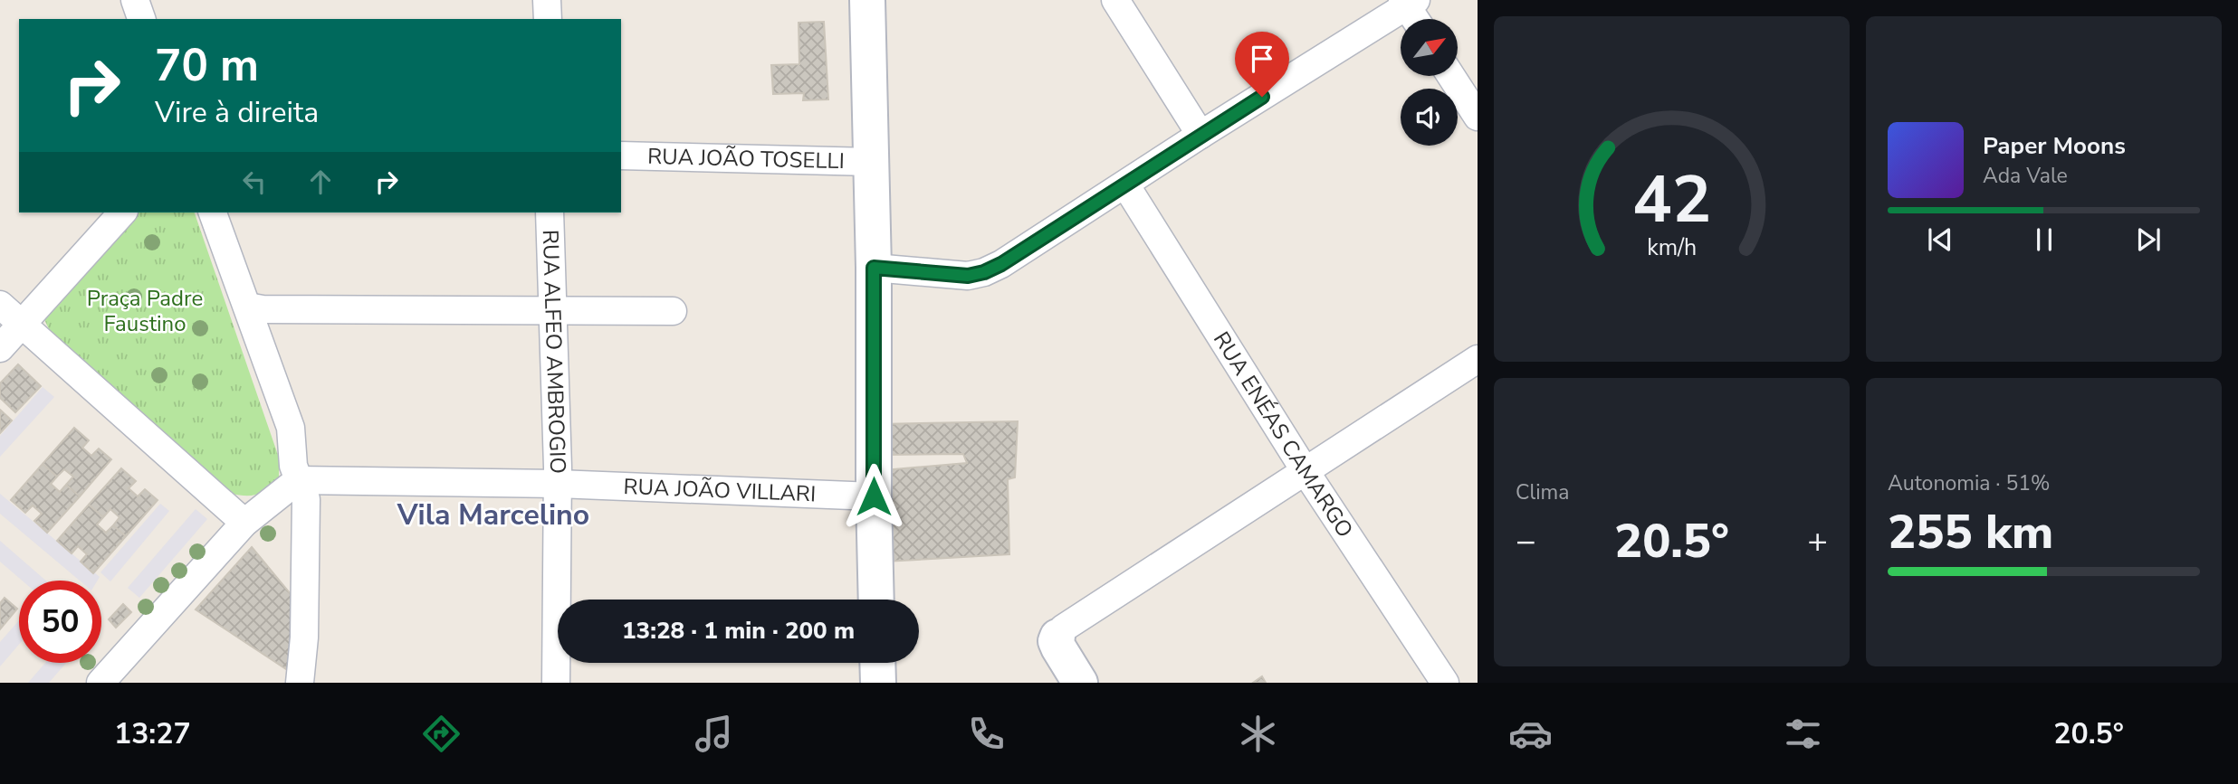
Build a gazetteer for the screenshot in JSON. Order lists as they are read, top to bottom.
{
  "streets": {
    "street": [
      "RUA JOÃO TOSELLI",
      "RUA ALFEO AMBROGIO",
      "RUA ENÉAS CAMARGO",
      "RUA JOÃO VILLARI"
    ]
  },
  "crossings": [
    ["RUA ALFEO AMBROGIO", "RUA JOÃO VILLARI"]
  ],
  "districts": ["Vila Marcelino"],
  "parks": ["Praça Padre Faustino"],
  "north": "top right",
  "page": {
    "turn": ["70 m", "Vire à direita"],
    "song": ["Paper Moons", "Ada Vale"],
    "tile": [
      "Clima",
      ["Autonomia · 51%", "255 km"]
    ],
    "heat": ["−", "20.5°", "+"],
    "limit": "50",
    "trip": "13:28 · 1 min · 200 m",
    "tabs": ["13:27", "20.5°"],
    "gauge": ["42", "km/h"]
  }
}
